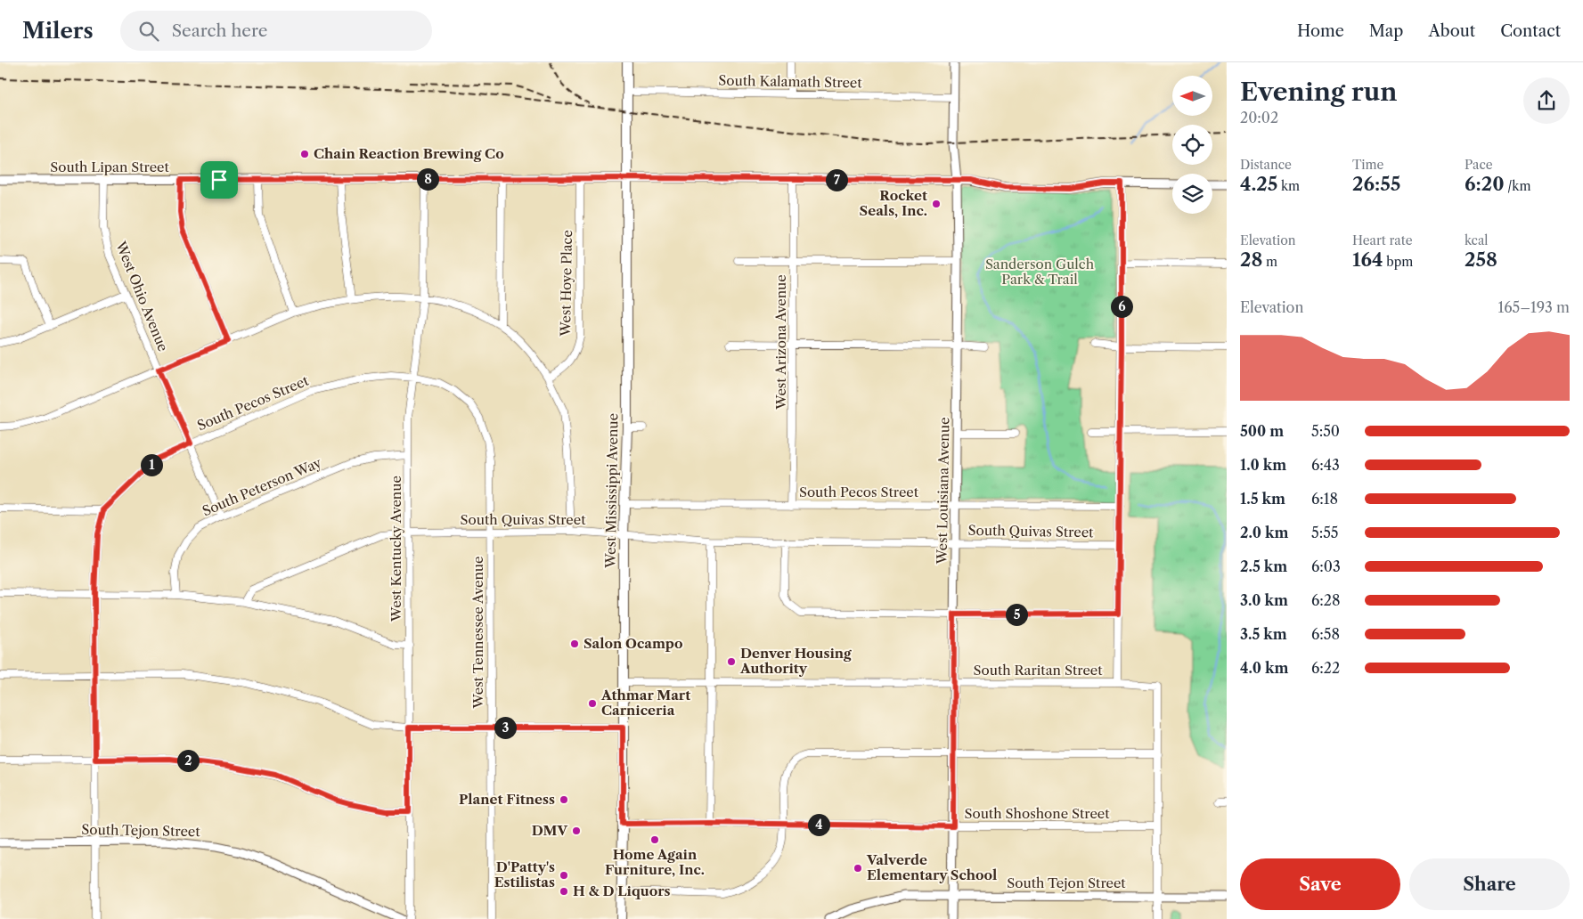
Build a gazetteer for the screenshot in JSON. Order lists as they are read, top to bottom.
{
  "streets": {
    "main road": ["West Mississippi Avenue"],
    "street": [
      "South Kalamath Street",
      "South Lipan Street",
      "West Hoye Place",
      "West Ohio Avenue",
      "West Arizona Avenue",
      "South Pecos Street",
      "South Peterson Way",
      "West Louisiana Avenue",
      "South Quivas Street",
      "West Kentucky Avenue",
      "West Tennessee Avenue",
      "South Raritan Street",
      "South Shoshone Street",
      "South Tejon Street"
    ]
  },
  "crossings": [
    ["South Kalamath Street", "West Mississippi Avenue"],
    ["South Kalamath Street", "West Louisiana Avenue"],
    ["South Lipan Street", "West Hoye Place"],
    ["South Lipan Street", "West Ohio Avenue"],
    ["South Lipan Street", "West Arizona Avenue"],
    ["South Lipan Street", "West Mississippi Avenue"],
    ["South Lipan Street", "West Louisiana Avenue"],
    ["South Lipan Street", "West Kentucky Avenue"],
    ["West Ohio Avenue", "South Pecos Street"],
    ["West Ohio Avenue", "South Peterson Way"],
    ["West Arizona Avenue", "South Pecos Street"],
    ["South Pecos Street", "West Mississippi Avenue"],
    ["South Pecos Street", "West Louisiana Avenue"],
    ["South Pecos Street", "West Kentucky Avenue"],
    ["South Pecos Street", "West Tennessee Avenue"],
    ["South Peterson Way", "West Kentucky Avenue"],
    ["West Mississippi Avenue", "South Quivas Street"],
    ["West Mississippi Avenue", "South Raritan Street"],
    ["West Mississippi Avenue", "South Shoshone Street"],
    ["West Louisiana Avenue", "South Quivas Street"],
    ["West Louisiana Avenue", "South Raritan Street"],
    ["West Louisiana Avenue", "South Shoshone Street"],
    ["West Louisiana Avenue", "South Tejon Street"],
    ["South Quivas Street", "West Kentucky Avenue"],
    ["South Quivas Street", "West Tennessee Avenue"]
  ],
  "parks": ["Sanderson Gulch Park & Trail"],
  "places": [
    "Chain Reaction Brewing Co",
    "Rocket Seals, Inc.",
    "Salon Ocampo",
    "Denver Housing Authority",
    "Athmar Mart Carniceria",
    "Planet Fitness",
    "DMV",
    "Home Again Furniture, Inc.",
    "Valverde Elementary School",
    "D'Patty's Estilistas",
    "H & D Liquors"
  ],
  "north": "left",
  "page": {
    "header": "Milers",
    "search": "Search here",
    "nav": [
      "Home",
      "Map",
      "About",
      "Contact"
    ],
    "heading": ["Evening run", "20:02"],
    "stats": [
      ["Distance", "4.25 km"],
      ["Time", "26:55"],
      ["Pace", "6:20 /km"],
      ["Elevation", "28 m"],
      ["Heart rate", "164 bpm"],
      ["kcal", "258"]
    ],
    "pins": [
      "8",
      "7",
      "6",
      "1",
      "5",
      "3",
      "2",
      "4"
    ],
    "chart": ["Elevation", "165–193 m"],
    "list": [
      {
        "name": "500 m",
        "note": "5:50"
      },
      {
        "name": "1.0 km",
        "note": "6:43"
      },
      {
        "name": "1.5 km",
        "note": "6:18"
      },
      {
        "name": "2.0 km",
        "note": "5:55"
      },
      {
        "name": "2.5 km",
        "note": "6:03"
      },
      {
        "name": "3.0 km",
        "note": "6:28"
      },
      {
        "name": "3.5 km",
        "note": "6:58"
      },
      {
        "name": "4.0 km",
        "note": "6:22"
      }
    ],
    "buttons": ["Save", "Share"]
  }
}
